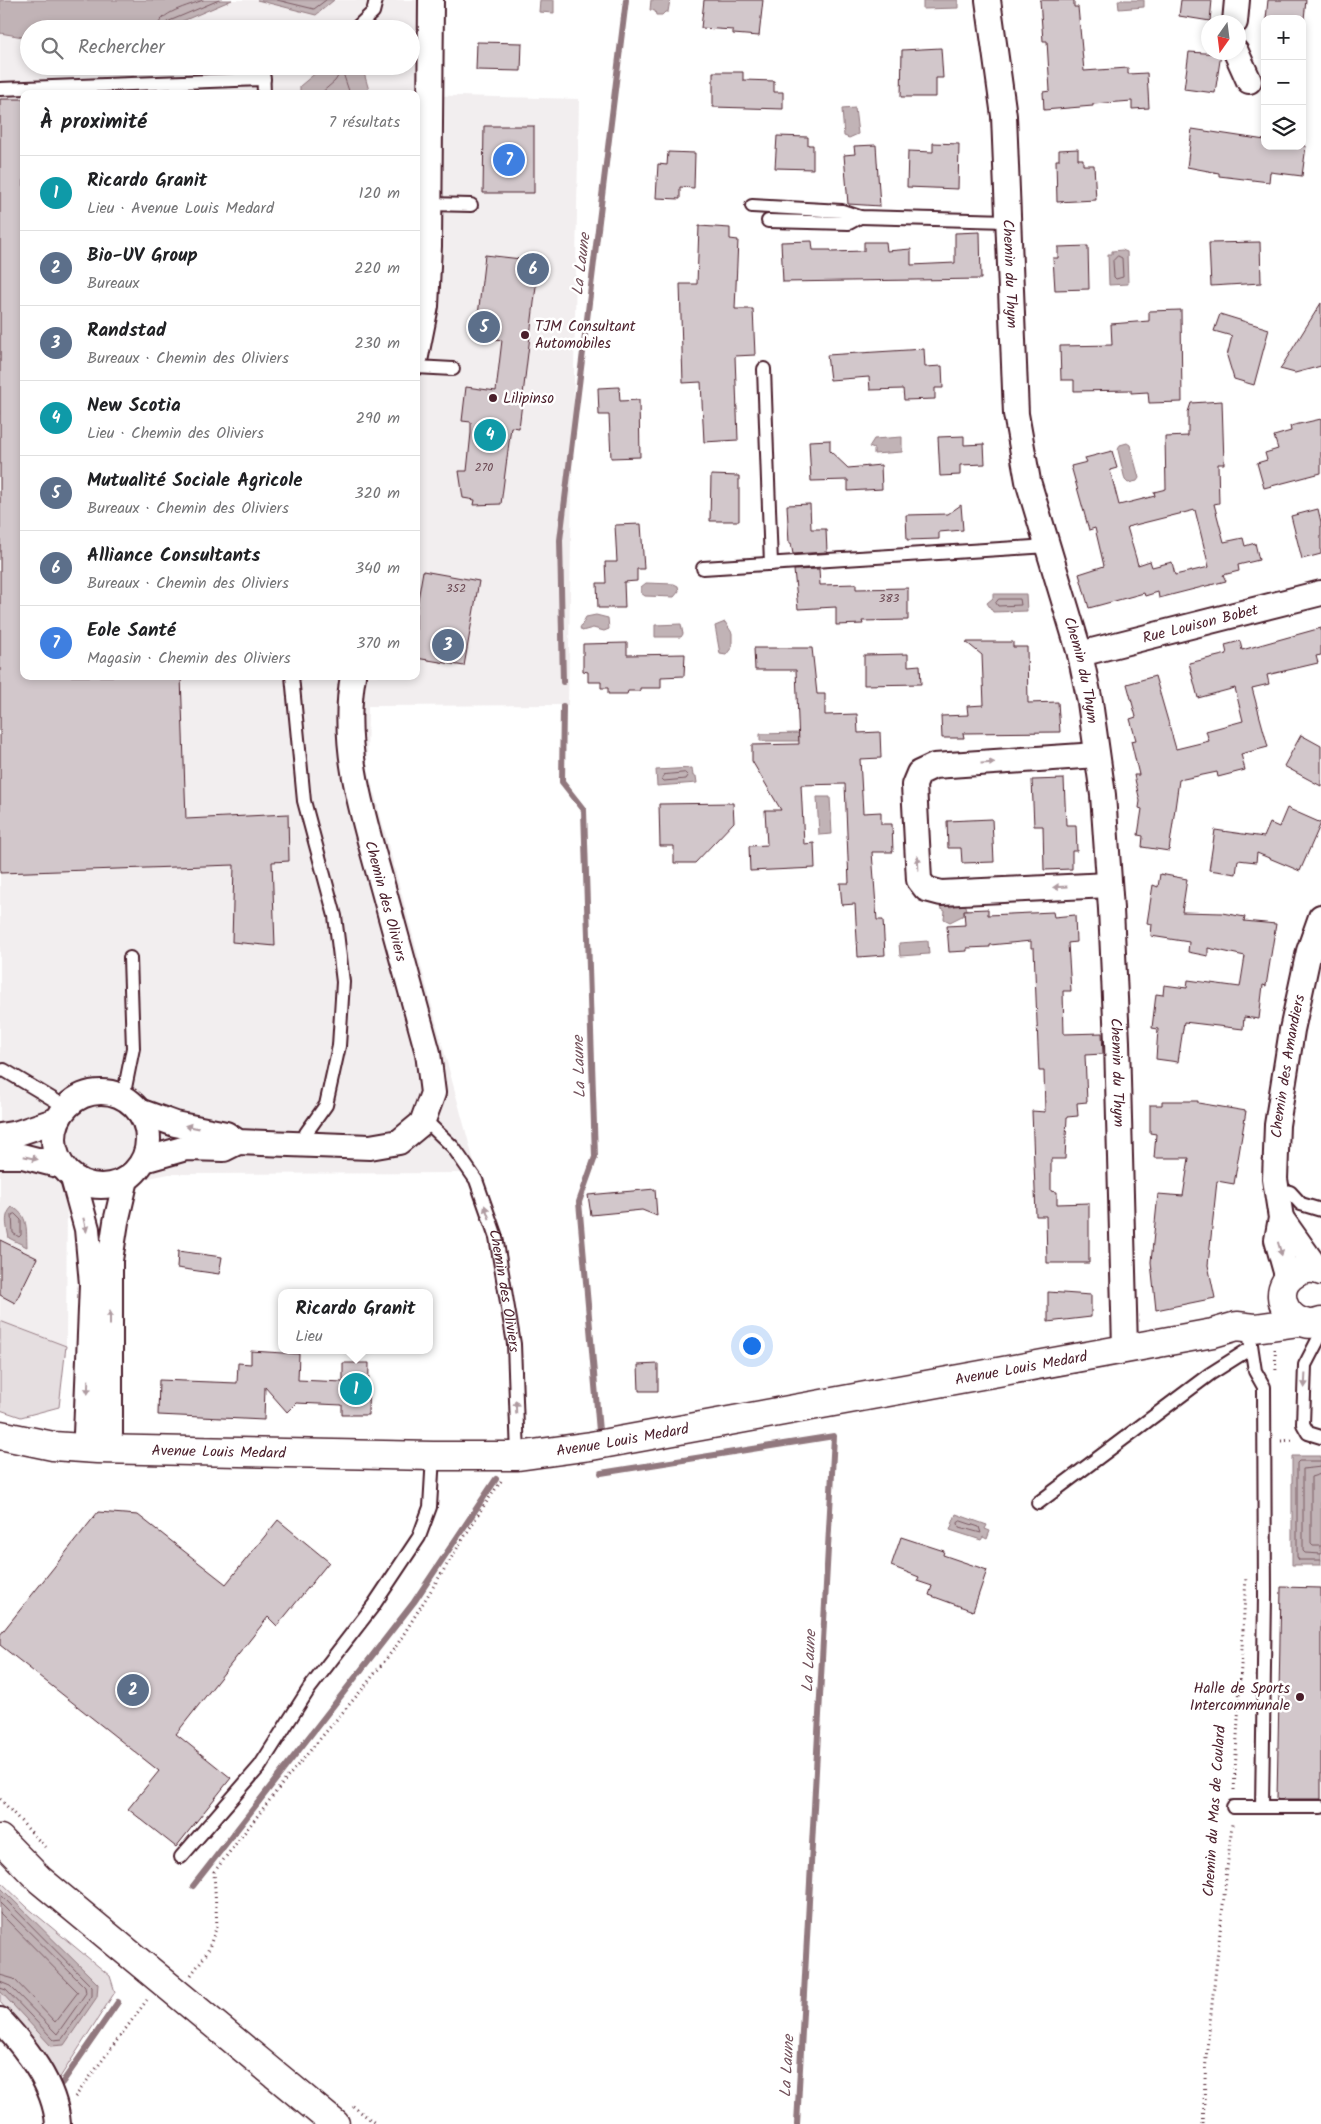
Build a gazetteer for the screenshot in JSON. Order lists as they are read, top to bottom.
{
  "streets": {
    "street": [
      "Chemin du Thym",
      "Rue Louison Bobet",
      "Chemin des Oliviers",
      "Chemin des Amandiers",
      "Avenue Louis Medard"
    ],
    "path": ["Chemin du Mas de Coulard"]
  },
  "crossings": [
    ["Chemin du Thym", "Rue Louison Bobet"],
    ["Chemin du Thym", "Avenue Louis Medard"],
    ["Chemin des Oliviers", "Avenue Louis Medard"],
    ["Chemin des Amandiers", "Avenue Louis Medard"]
  ],
  "one_way": ["Chemin des Oliviers"],
  "water": ["La Laune"],
  "places": ["TJM Consultant Automobiles", "Lilipinso", "Halle de Sports Intercommunale"],
  "house_numbers": ["270", "352", "383"],
  "north": "bottom",
  "page": {
    "map_buttons": ["+", "−"],
    "search": "Rechercher",
    "heading": ["À proximité", "7 résultats"],
    "pins": [
      "7",
      "6",
      "5",
      "4",
      "3",
      "1",
      "2"
    ],
    "list": [
      {
        "mark": "1",
        "name": "Ricardo Granit",
        "note": "Lieu · Avenue Louis Medard",
        "value": "120 m"
      },
      {
        "mark": "2",
        "name": "Bio-UV Group",
        "note": "Bureaux",
        "value": "220 m"
      },
      {
        "mark": "3",
        "name": "Randstad",
        "note": "Bureaux · Chemin des Oliviers",
        "value": "230 m"
      },
      {
        "mark": "4",
        "name": "New Scotia",
        "note": "Lieu · Chemin des Oliviers",
        "value": "290 m"
      },
      {
        "mark": "5",
        "name": "Mutualité Sociale Agricole",
        "note": "Bureaux · Chemin des Oliviers",
        "value": "320 m"
      },
      {
        "mark": "6",
        "name": "Alliance Consultants",
        "note": "Bureaux · Chemin des Oliviers",
        "value": "340 m"
      },
      {
        "mark": "7",
        "name": "Eole Santé",
        "note": "Magasin · Chemin des Oliviers",
        "value": "370 m"
      }
    ],
    "popup": ["Ricardo Granit", "Lieu"]
  }
}
